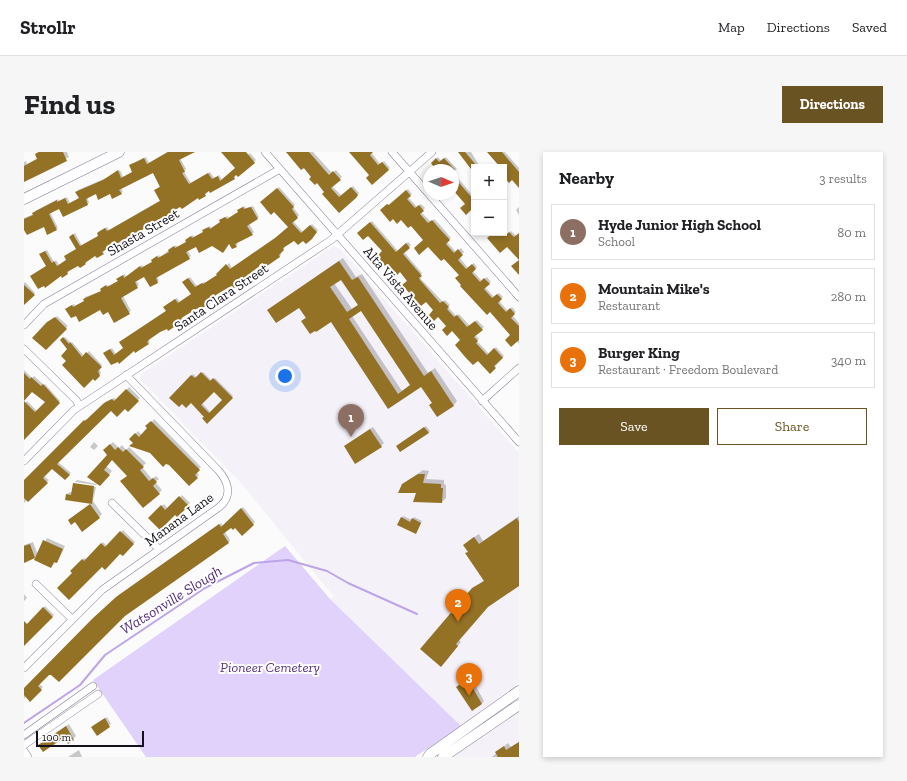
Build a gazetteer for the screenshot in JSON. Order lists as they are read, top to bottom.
{
  "streets": {
    "street": [
      "Shasta Street",
      "Alta Vista Avenue",
      "Santa Clara Street",
      "Manana Lane"
    ]
  },
  "crossings": [
    ["Shasta Street", "Alta Vista Avenue"],
    ["Alta Vista Avenue", "Santa Clara Street"],
    ["Santa Clara Street", "Manana Lane"]
  ],
  "water": ["Watsonville Slough"],
  "parks": ["Pioneer Cemetery"],
  "scale_bar": "100 m",
  "north": "right",
  "page": {
    "header": "Strollr",
    "nav": ["Map", "Directions", "Saved"],
    "buttons": [
      "Directions",
      ["Save", "Share"]
    ],
    "title": "Find us",
    "heading": ["Nearby", "3 results"],
    "map_buttons": ["+", "−"],
    "list": [
      {
        "mark": "1",
        "name": "Hyde Junior High School",
        "note": "School",
        "value": "80 m"
      },
      {
        "mark": "2",
        "name": "Mountain Mike's",
        "note": "Restaurant",
        "value": "280 m"
      },
      {
        "mark": "3",
        "name": "Burger King",
        "note": "Restaurant · Freedom Boulevard",
        "value": "340 m"
      }
    ],
    "pins": ["1", "2", "3"],
    "scale": "100 m"
  }
}
